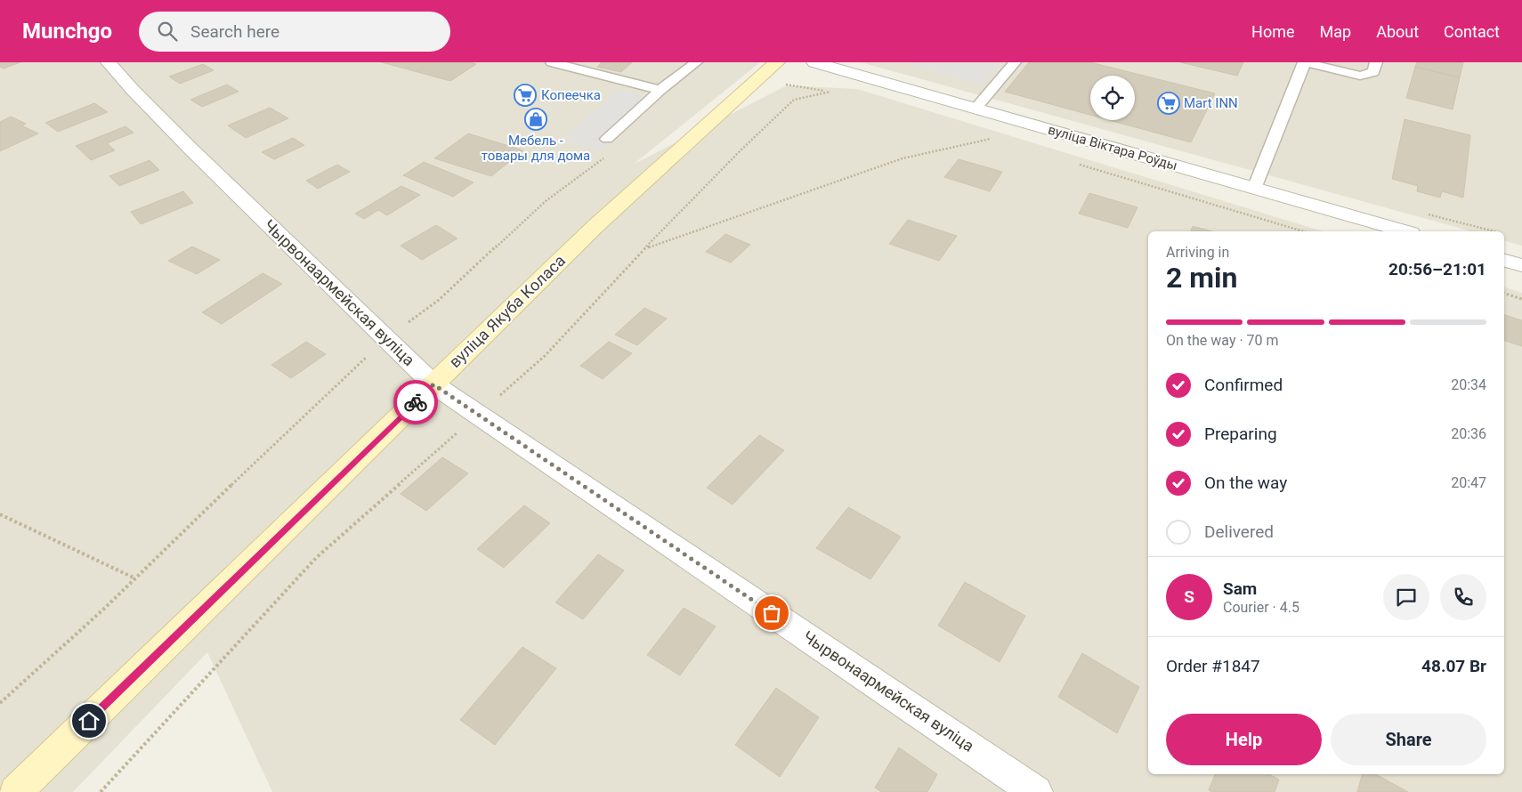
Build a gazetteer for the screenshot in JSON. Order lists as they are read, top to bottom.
{
  "streets": {
    "main road": ["вуліца Якуба Коласа"],
    "street": ["вуліца Віктара Роўды", "Чырвонаармейская вуліца"]
  },
  "crossings": [
    ["Чырвонаармейская вуліца", "вуліца Якуба Коласа"]
  ],
  "places": {
    "supermarket": ["Копеечка", "Mart INN"],
    "shop": ["Мебель - товары для дома"]
  },
  "page": {
    "header": "Munchgo",
    "search": "Search here",
    "nav": [
      "Home",
      "Map",
      "About",
      "Contact"
    ],
    "heading": ["2 min", "Arriving in", "20:56–21:01"],
    "panel": [
      "Sam",
      "Courier · 4.5",
      "Order #1847",
      "48.07 Br"
    ],
    "bar": "On the way · 70 m",
    "list": [
      ["Confirmed", "20:34"],
      ["Preparing", "20:36"],
      ["On the way", "20:47"],
      "Delivered"
    ],
    "round": "S",
    "buttons": ["Help", "Share"]
  }
}
